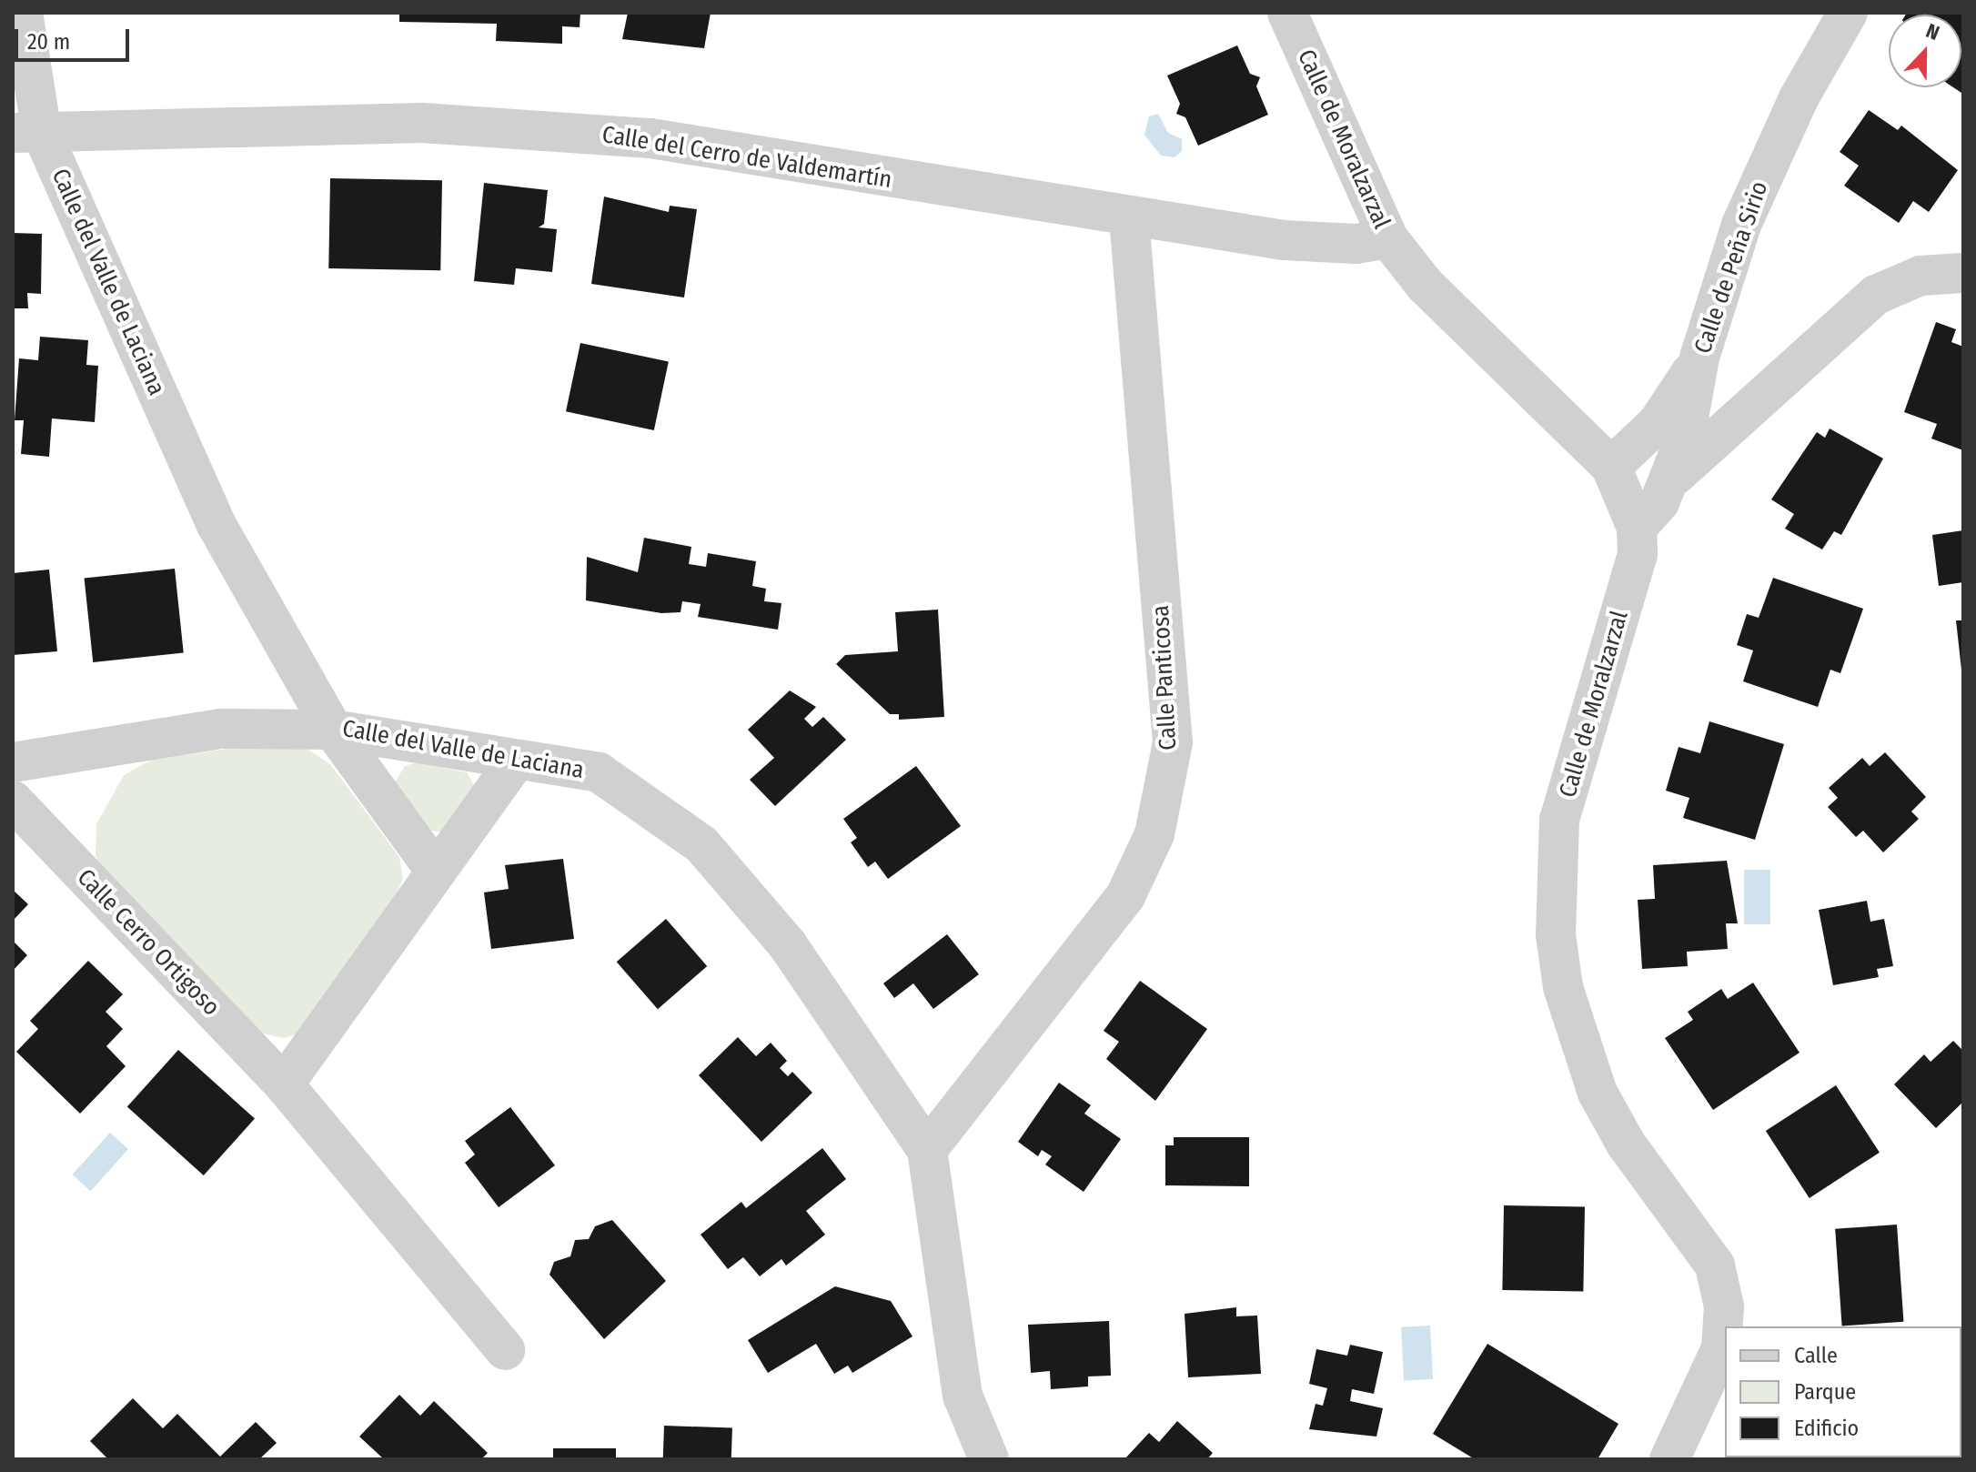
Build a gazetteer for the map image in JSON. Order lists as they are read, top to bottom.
{
  "streets": {
    "street": [
      "Calle de Moralzarzal",
      "Calle del Cerro de Valdemartín",
      "Calle de Peña Sirio",
      "Calle del Valle de Laciana",
      "Calle Panticosa",
      "Calle Cerro Ortigoso"
    ]
  },
  "crossings": [
    ["Calle de Moralzarzal", "Calle del Cerro de Valdemartín"],
    ["Calle de Moralzarzal", "Calle de Peña Sirio"],
    ["Calle del Cerro de Valdemartín", "Calle del Valle de Laciana"],
    ["Calle del Cerro de Valdemartín", "Calle Panticosa"],
    ["Calle del Valle de Laciana", "Calle Panticosa"]
  ],
  "legend": ["Calle", "Parque", "Edificio"],
  "scale_bar": "20 m",
  "north": "top"
}
